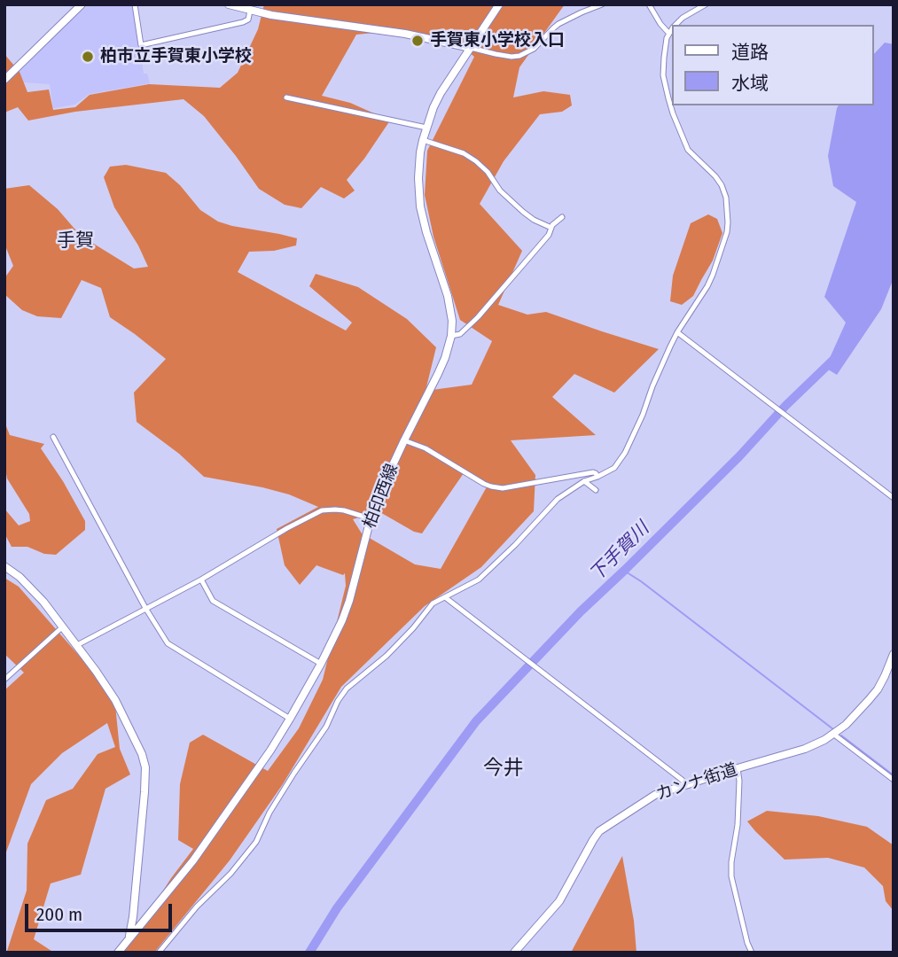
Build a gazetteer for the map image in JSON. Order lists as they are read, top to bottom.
{
  "streets": {
    "street": ["柏印西線", "カンナ街道"]
  },
  "districts": ["手賀", "今井"],
  "water": ["下手賀川"],
  "places": ["手賀東小学校入口", "柏市立手賀東小学校"],
  "legend": ["道路", "水域"],
  "scale_bar": "200 m"
}
